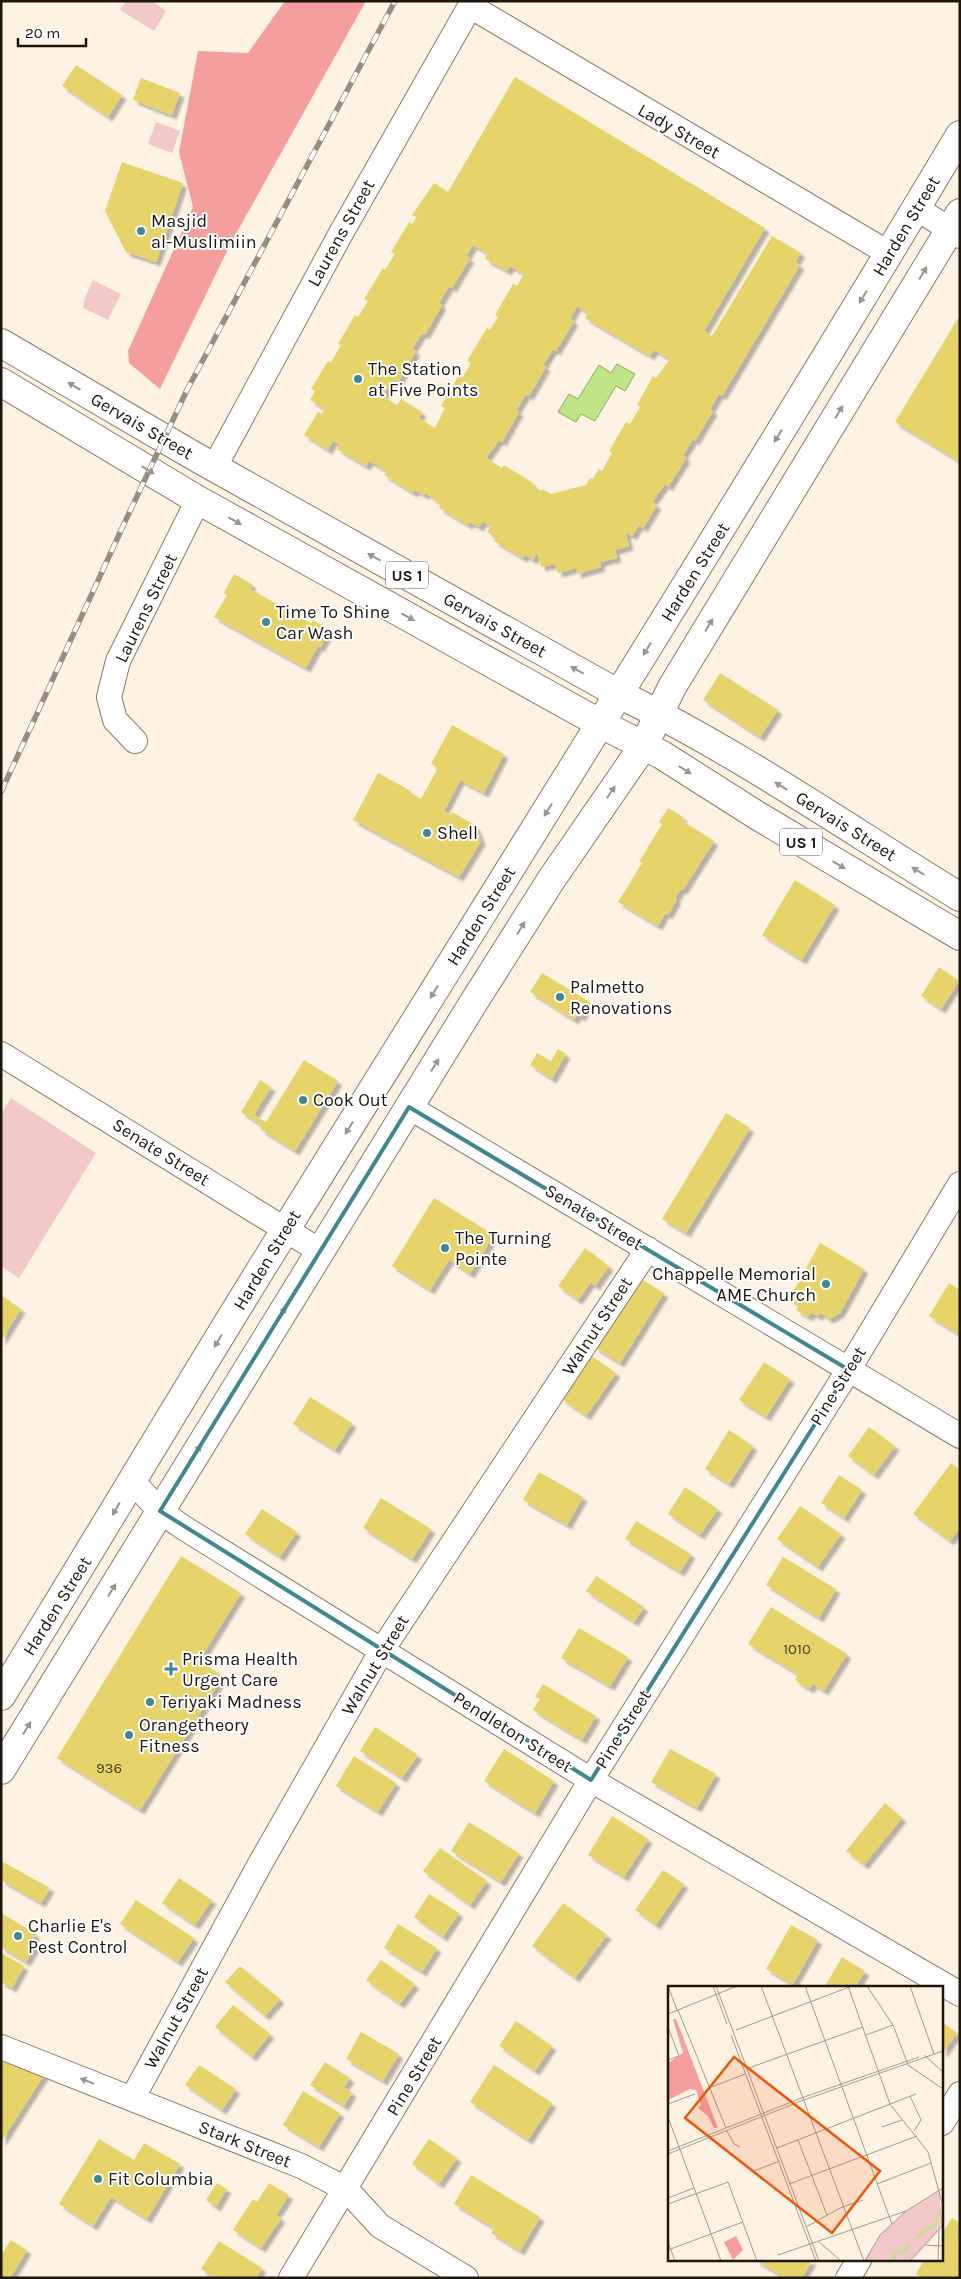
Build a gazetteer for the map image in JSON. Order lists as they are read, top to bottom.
{
  "streets": {
    "main road": ["Harden Street", "Gervais Street", "US 1"],
    "street": [
      "Lady Street",
      "Laurens Street",
      "Senate Street",
      "Walnut Street",
      "Pine Street",
      "Pendleton Street",
      "Stark Street"
    ]
  },
  "crossings": [
    ["Lady Street", "Harden Street"],
    ["Lady Street", "Laurens Street"],
    ["Harden Street", "Gervais Street"],
    ["Harden Street", "Senate Street"],
    ["Harden Street", "Pendleton Street"],
    ["Laurens Street", "Gervais Street"],
    ["Senate Street", "Walnut Street"],
    ["Senate Street", "Pine Street"],
    ["Walnut Street", "Pendleton Street"],
    ["Walnut Street", "Stark Street"],
    ["Pine Street", "Pendleton Street"],
    ["Pine Street", "Stark Street"]
  ],
  "places": {
    "other": [
      "Masjid al-Muslimiin",
      "The Station at Five Points",
      "Time To Shine Car Wash",
      "Shell",
      "Palmetto Renovations",
      "Cook Out",
      "The Turning Pointe",
      "Chappelle Memorial AME Church",
      "Teriyaki Madness",
      "Orangetheory Fitness",
      "Charlie E's Pest Control",
      "Fit Columbia"
    ],
    "health": ["Prisma Health Urgent Care"]
  },
  "house_numbers": ["1010", "936"],
  "scale_bar": "20 m"
}
